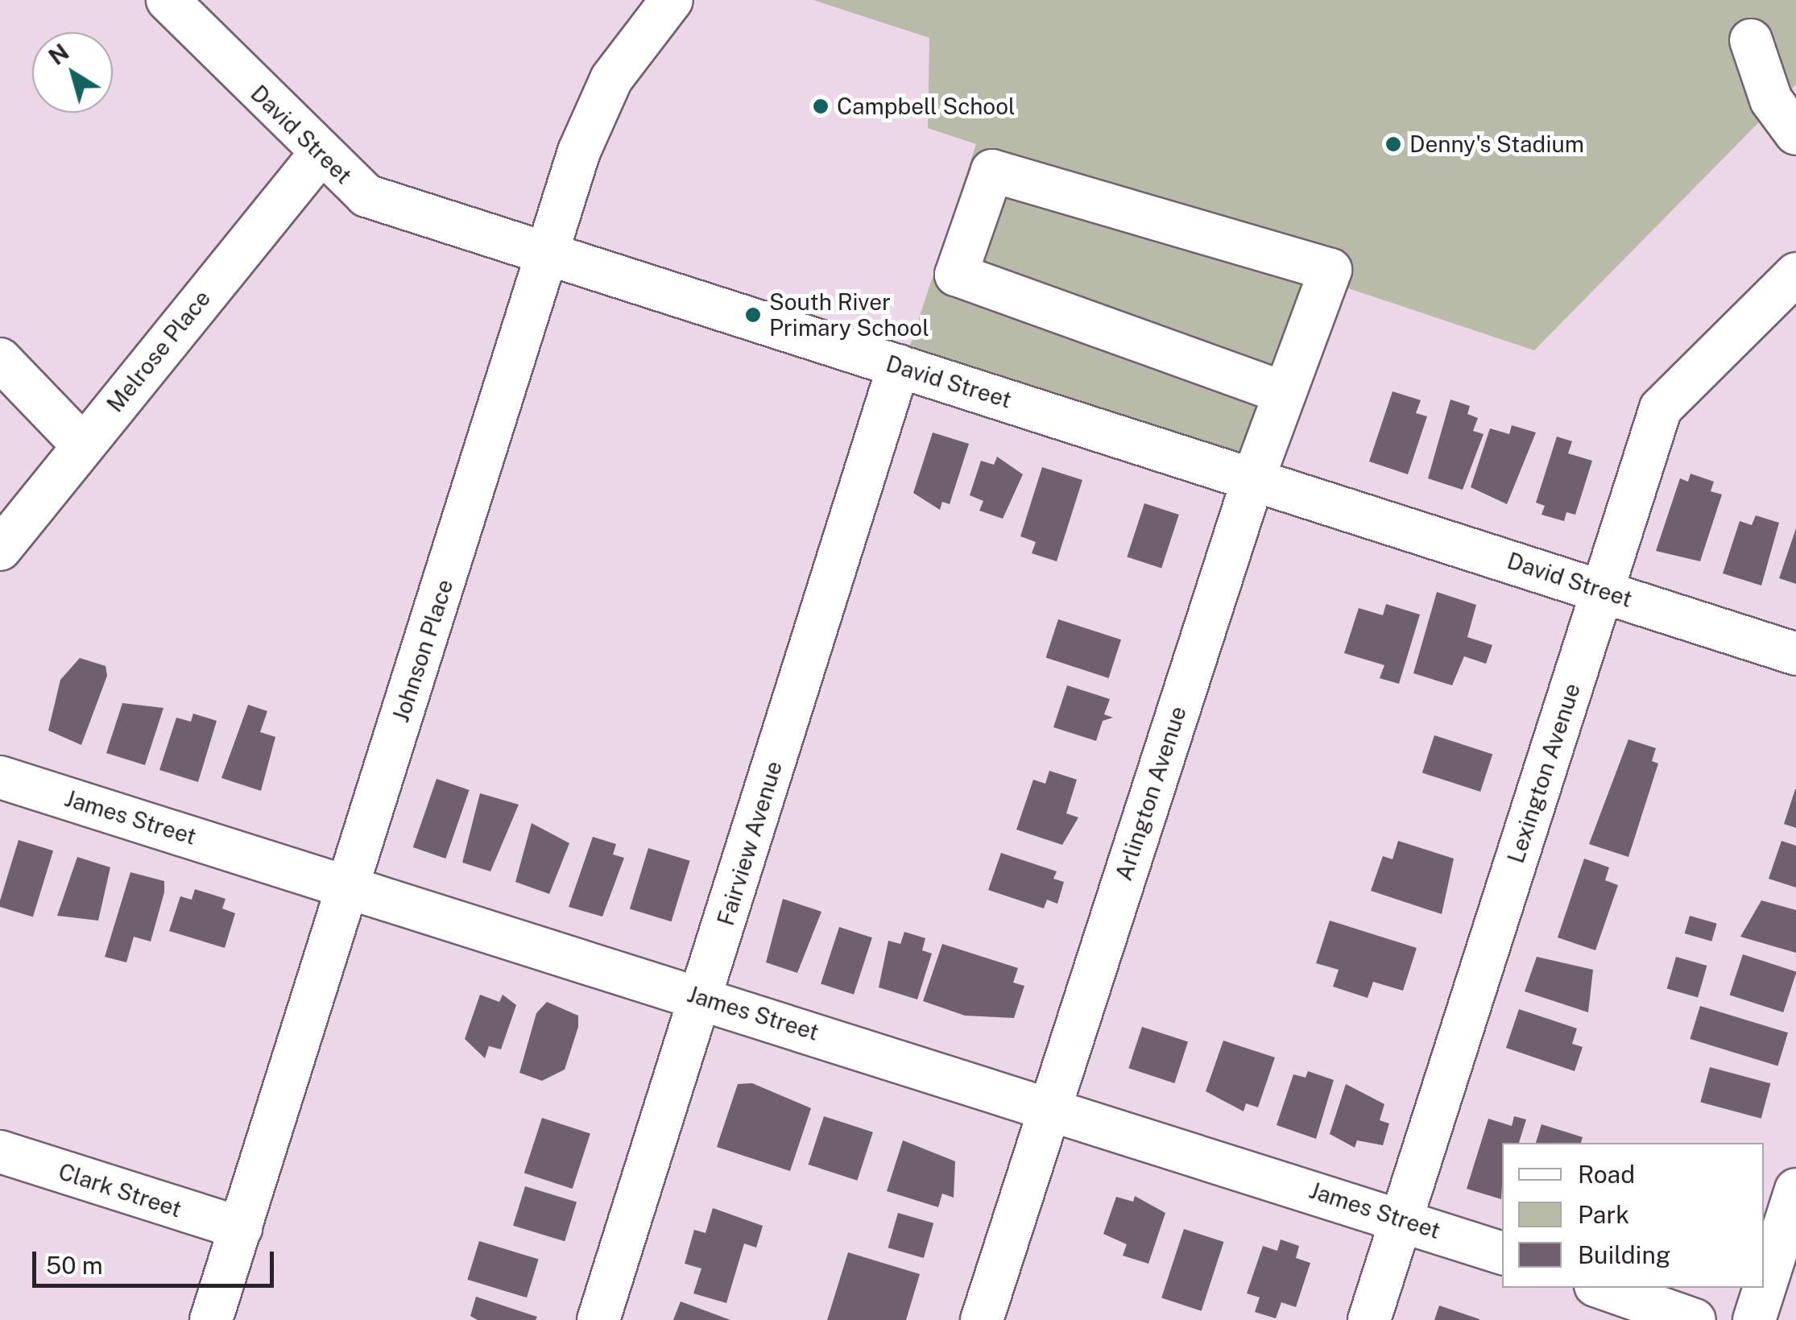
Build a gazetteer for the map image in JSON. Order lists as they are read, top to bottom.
{
  "streets": {
    "street": [
      "David Street",
      "Melrose Place",
      "Johnson Place",
      "Lexington Avenue",
      "Arlington Avenue",
      "James Street",
      "Fairview Avenue",
      "Clark Street"
    ]
  },
  "crossings": [
    ["David Street", "Melrose Place"],
    ["David Street", "Johnson Place"],
    ["David Street", "Lexington Avenue"],
    ["David Street", "Arlington Avenue"],
    ["David Street", "Fairview Avenue"],
    ["Johnson Place", "James Street"],
    ["Johnson Place", "Clark Street"],
    ["Lexington Avenue", "James Street"],
    ["Arlington Avenue", "James Street"],
    ["James Street", "Fairview Avenue"]
  ],
  "places": ["Campbell School", "Denny's Stadium", "South River Primary School"],
  "legend": ["Road", "Park", "Building"],
  "scale_bar": "50 m",
  "north": "top left"
}
